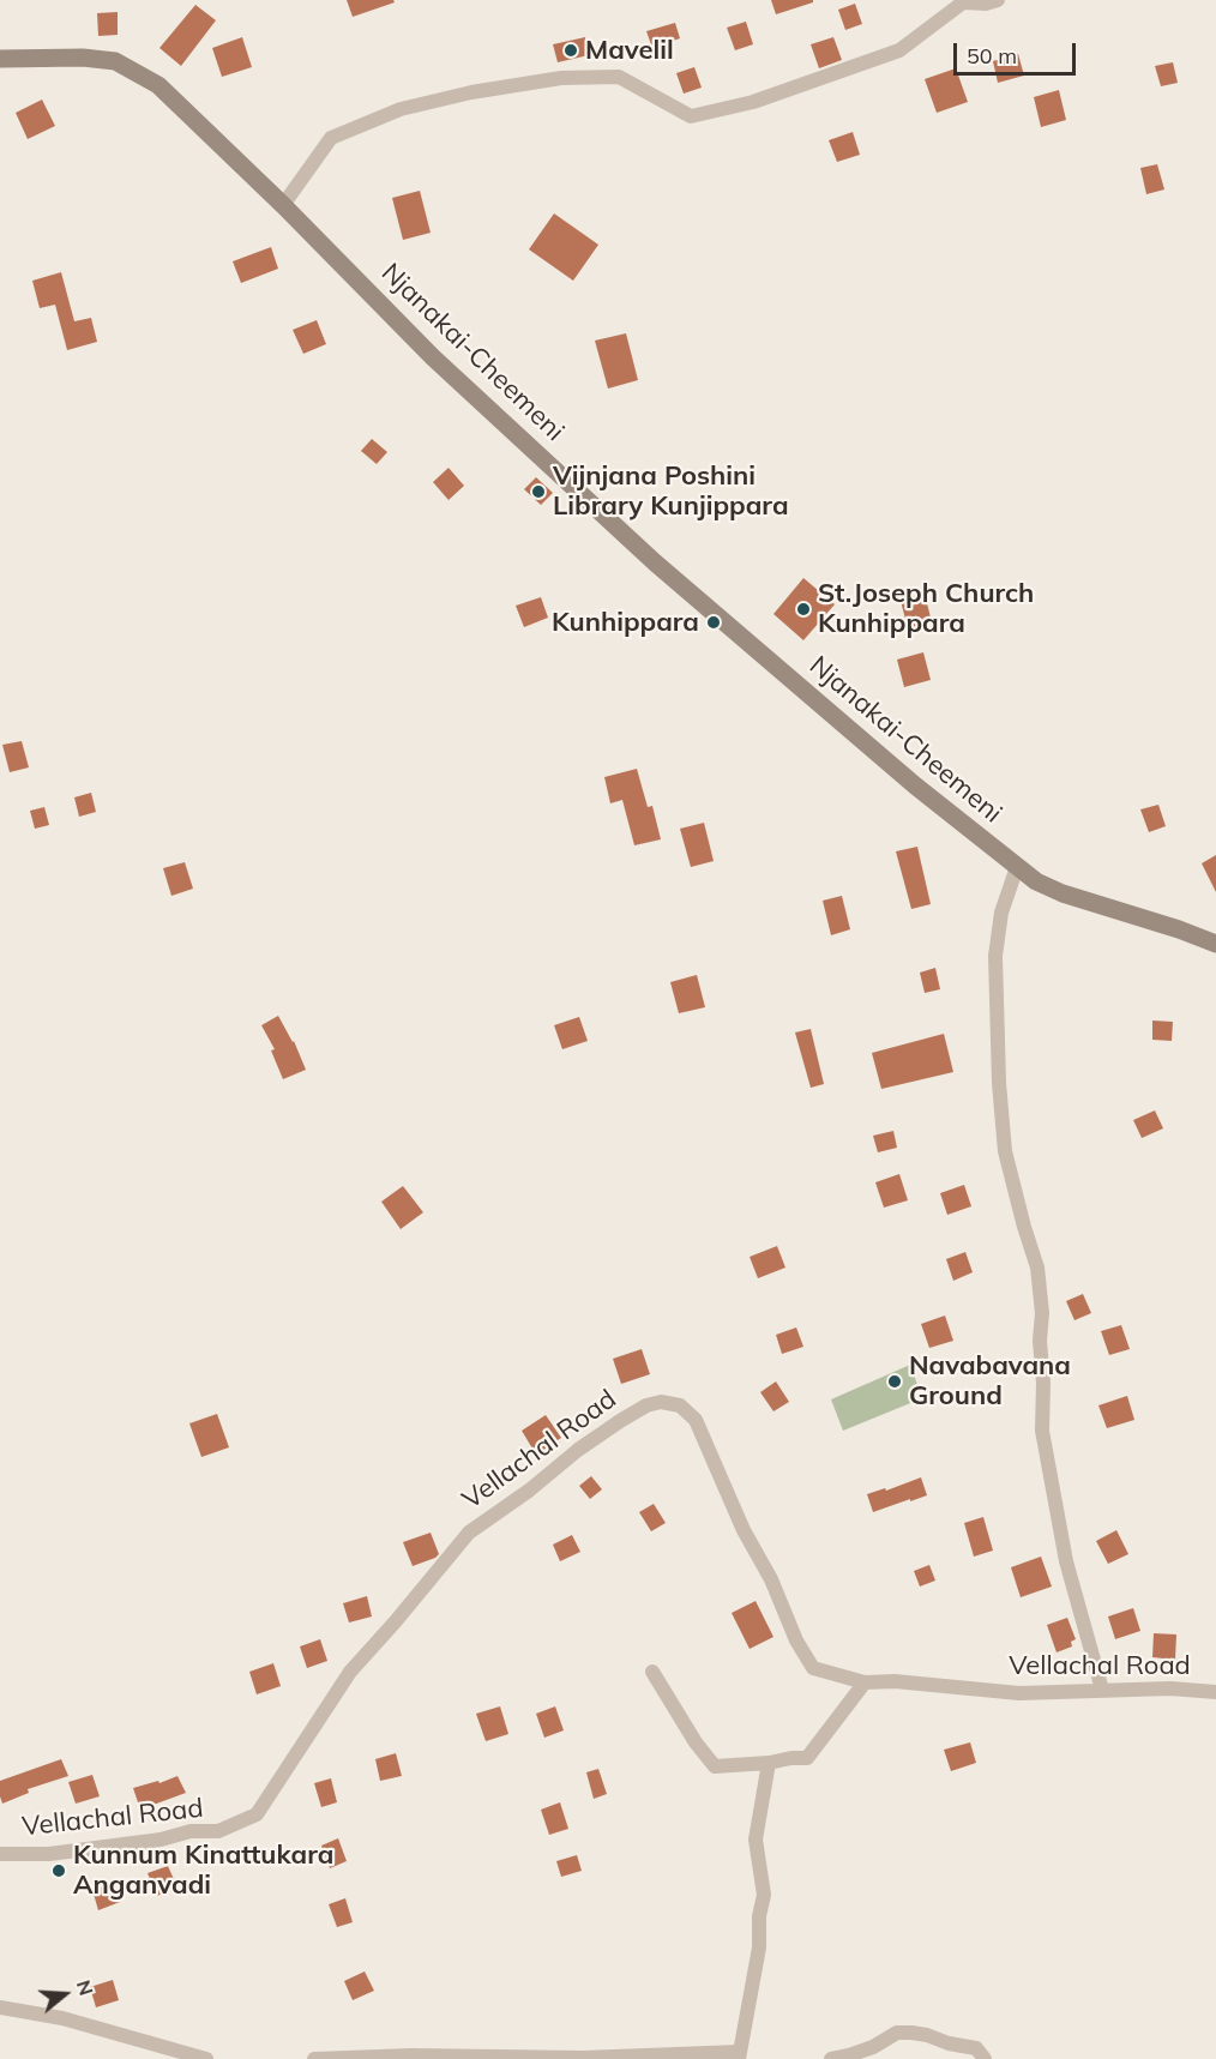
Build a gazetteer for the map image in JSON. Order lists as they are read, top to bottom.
{
  "streets": {
    "main road": ["Njanakai-Cheemeni"],
    "street": ["Vellachal Road"]
  },
  "places": [
    "Mavelil",
    "Vijnjana Poshini Library Kunjippara",
    "St.Joseph Church Kunhippara",
    "Kunhippara",
    "Navabavana Ground",
    "Kunnum Kinattukara Anganvadi"
  ],
  "scale_bar": "50 m",
  "north": "right"
}
